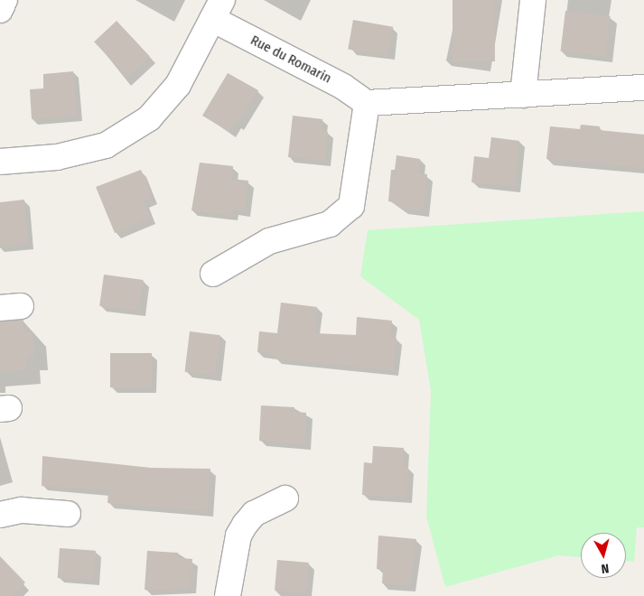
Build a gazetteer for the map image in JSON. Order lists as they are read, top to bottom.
{
  "streets": {
    "street": ["Rue du Romarin"]
  },
  "north": "bottom"
}
